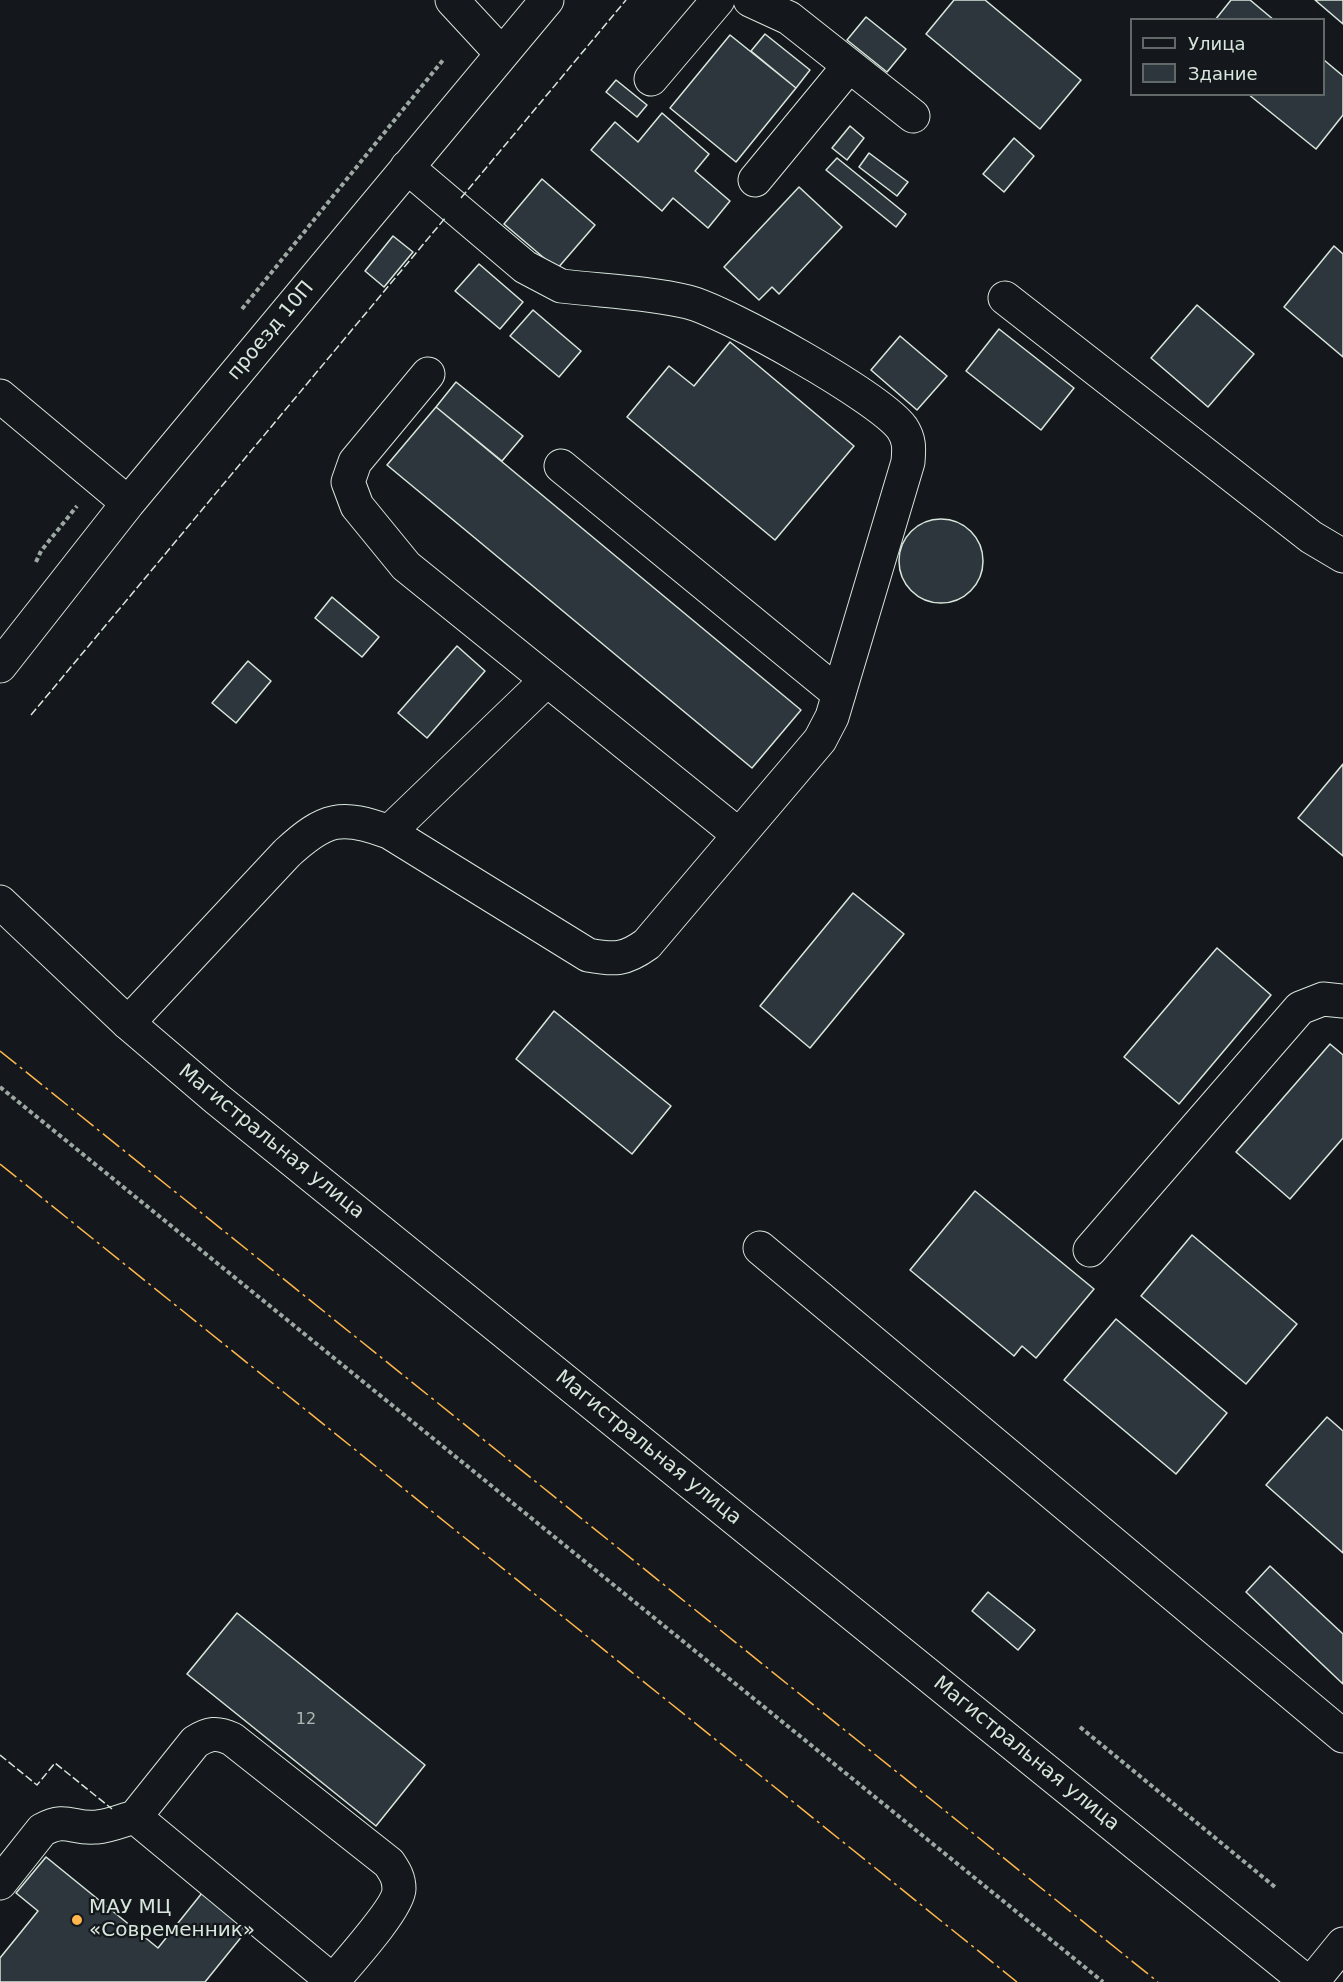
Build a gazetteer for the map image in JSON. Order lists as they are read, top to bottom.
{
  "streets": {
    "main road": ["проезд 10П", "Магистральная улица"]
  },
  "places": ["МАУ МЦ «Современник»"],
  "house_numbers": ["12"],
  "legend": ["Улица", "Здание"]
}
